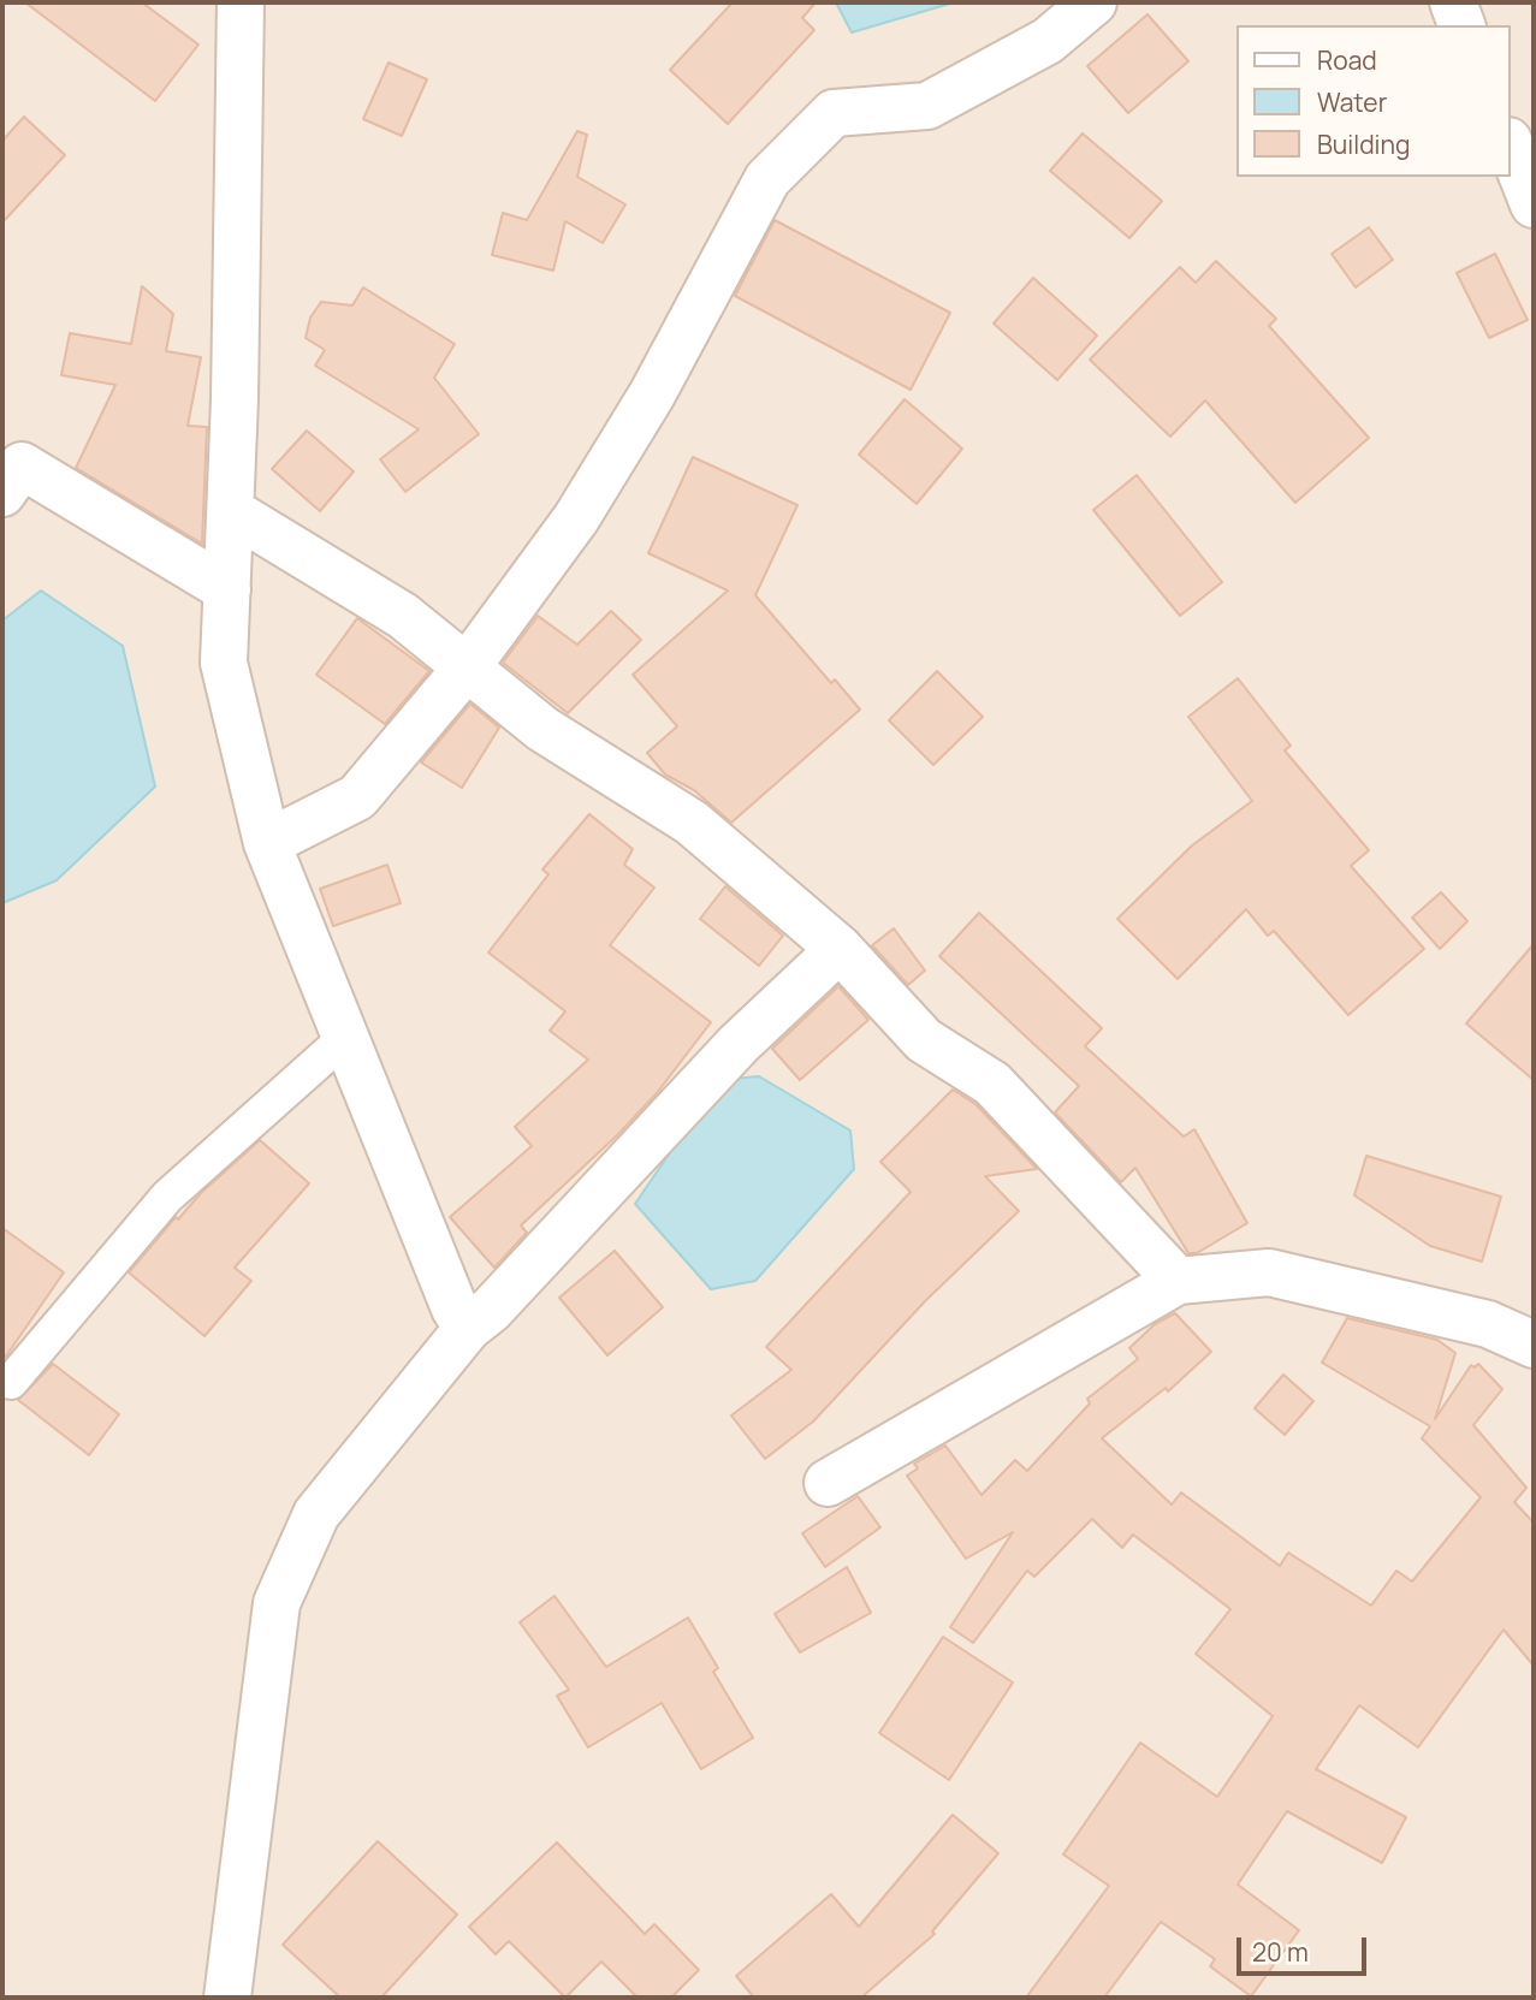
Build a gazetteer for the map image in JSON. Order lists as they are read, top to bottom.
{
  "legend": ["Road", "Water", "Building"],
  "scale_bar": "20 m"
}
